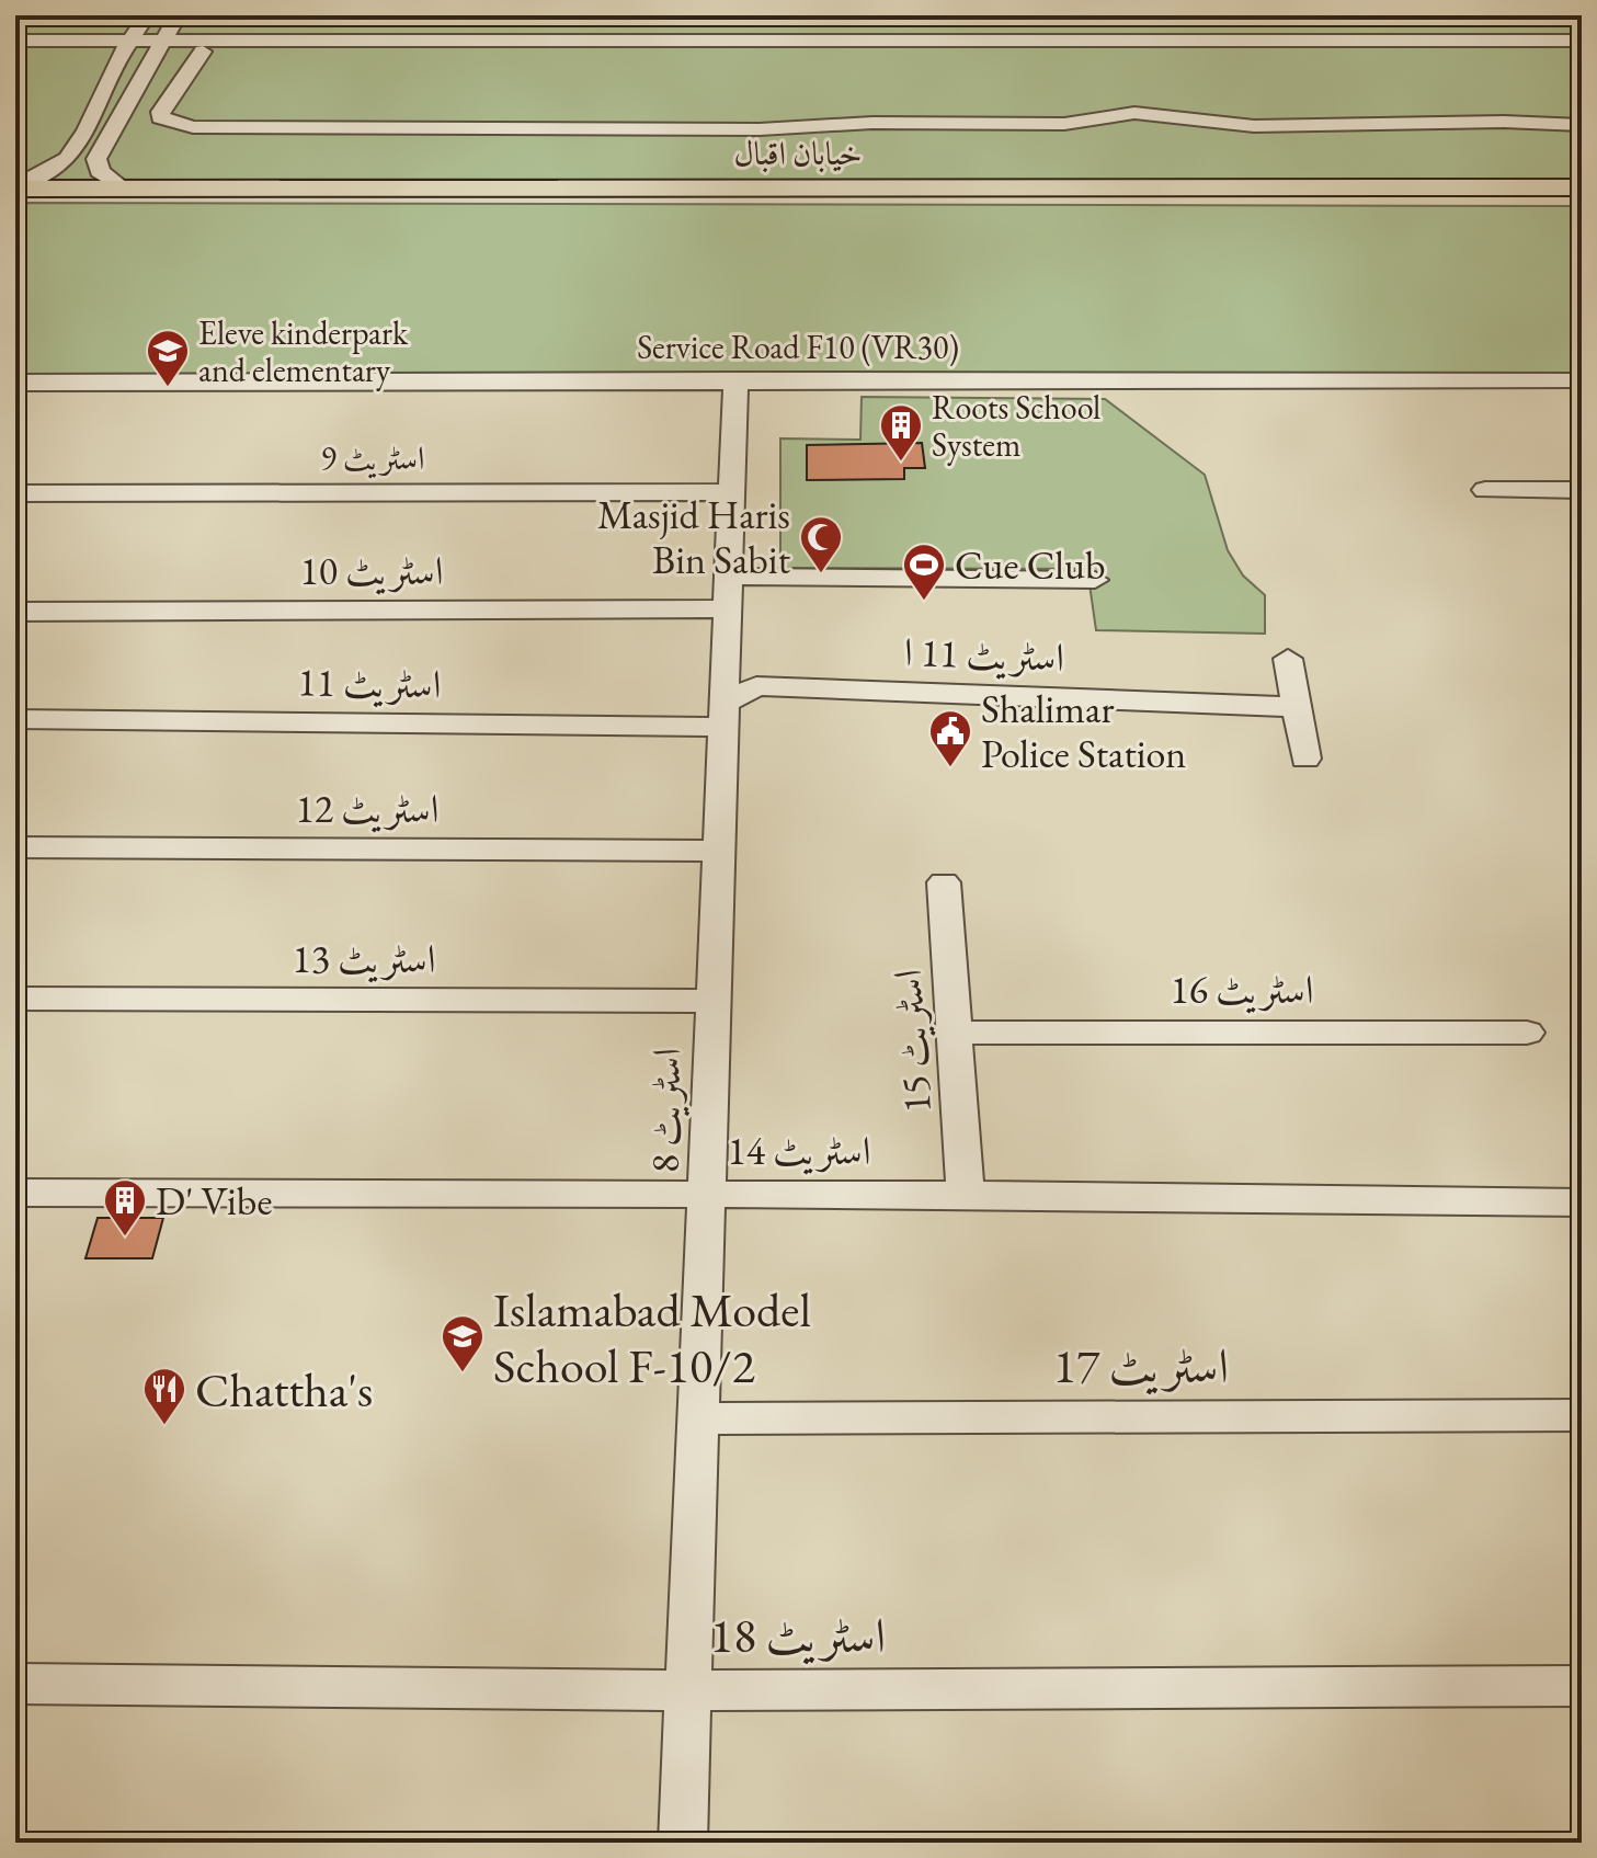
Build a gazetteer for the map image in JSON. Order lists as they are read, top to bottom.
{
  "streets": {
    "main road": ["خیابان اقبال"],
    "street": [
      "Service Road F10 (VR30)",
      "اسٹریٹ 9",
      "اسٹریٹ 10",
      "اسٹریٹ 11 ا",
      "اسٹریٹ 11",
      "اسٹریٹ 12",
      "اسٹریٹ 13",
      "اسٹریٹ 16",
      "اسٹریٹ 15",
      "اسٹریٹ 8",
      "اسٹریٹ 14",
      "اسٹریٹ 17",
      "اسٹریٹ 18"
    ]
  },
  "crossings": [
    ["Service Road F10 (VR30)", "اسٹریٹ 8"],
    ["اسٹریٹ 9", "اسٹریٹ 8"],
    ["اسٹریٹ 10", "اسٹریٹ 8"],
    ["اسٹریٹ 11 ا", "اسٹریٹ 11"],
    ["اسٹریٹ 11 ا", "اسٹریٹ 8"],
    ["اسٹریٹ 11", "اسٹریٹ 8"],
    ["اسٹریٹ 12", "اسٹریٹ 8"],
    ["اسٹریٹ 13", "اسٹریٹ 8"],
    ["اسٹریٹ 16", "اسٹریٹ 15"],
    ["اسٹریٹ 15", "اسٹریٹ 14"],
    ["اسٹریٹ 8", "اسٹریٹ 14"],
    ["اسٹریٹ 8", "اسٹریٹ 17"],
    ["اسٹریٹ 8", "اسٹریٹ 18"]
  ],
  "places": {
    "school or university": ["Eleve kinderpark and elementary", "Islamabad Model School F-10/2"],
    "building": ["Roots School System", "D' Vibe"],
    "mosque": ["Masjid Haris Bin Sabit"],
    "sports": ["Cue Club"],
    "public building": ["Shalimar Police Station"],
    "restaurant": ["Chattha's"]
  }
}
